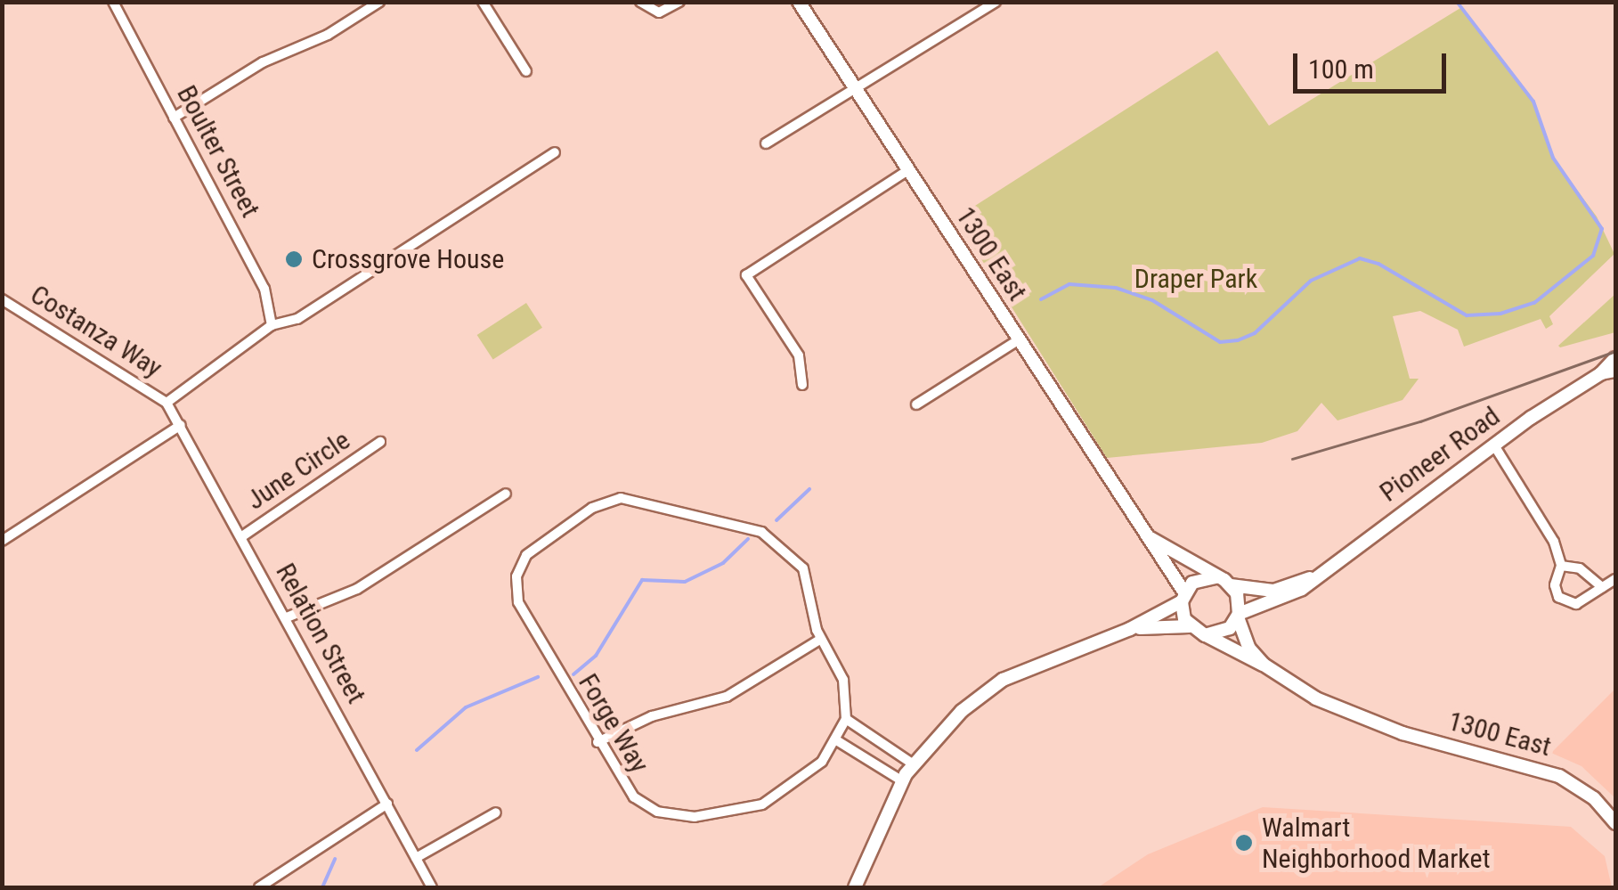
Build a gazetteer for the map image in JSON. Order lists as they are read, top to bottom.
{
  "streets": {
    "main road": ["1300 East", "Pioneer Road"],
    "street": [
      "Boulter Street",
      "Costanza Way",
      "June Circle",
      "Relation Street",
      "Forge Way"
    ]
  },
  "crossings": [
    ["1300 East", "Pioneer Road"],
    ["Costanza Way", "Relation Street"],
    ["June Circle", "Relation Street"]
  ],
  "parks": ["Draper Park"],
  "places": ["Crossgrove House", "Walmart Neighborhood Market"],
  "scale_bar": "100 m"
}
